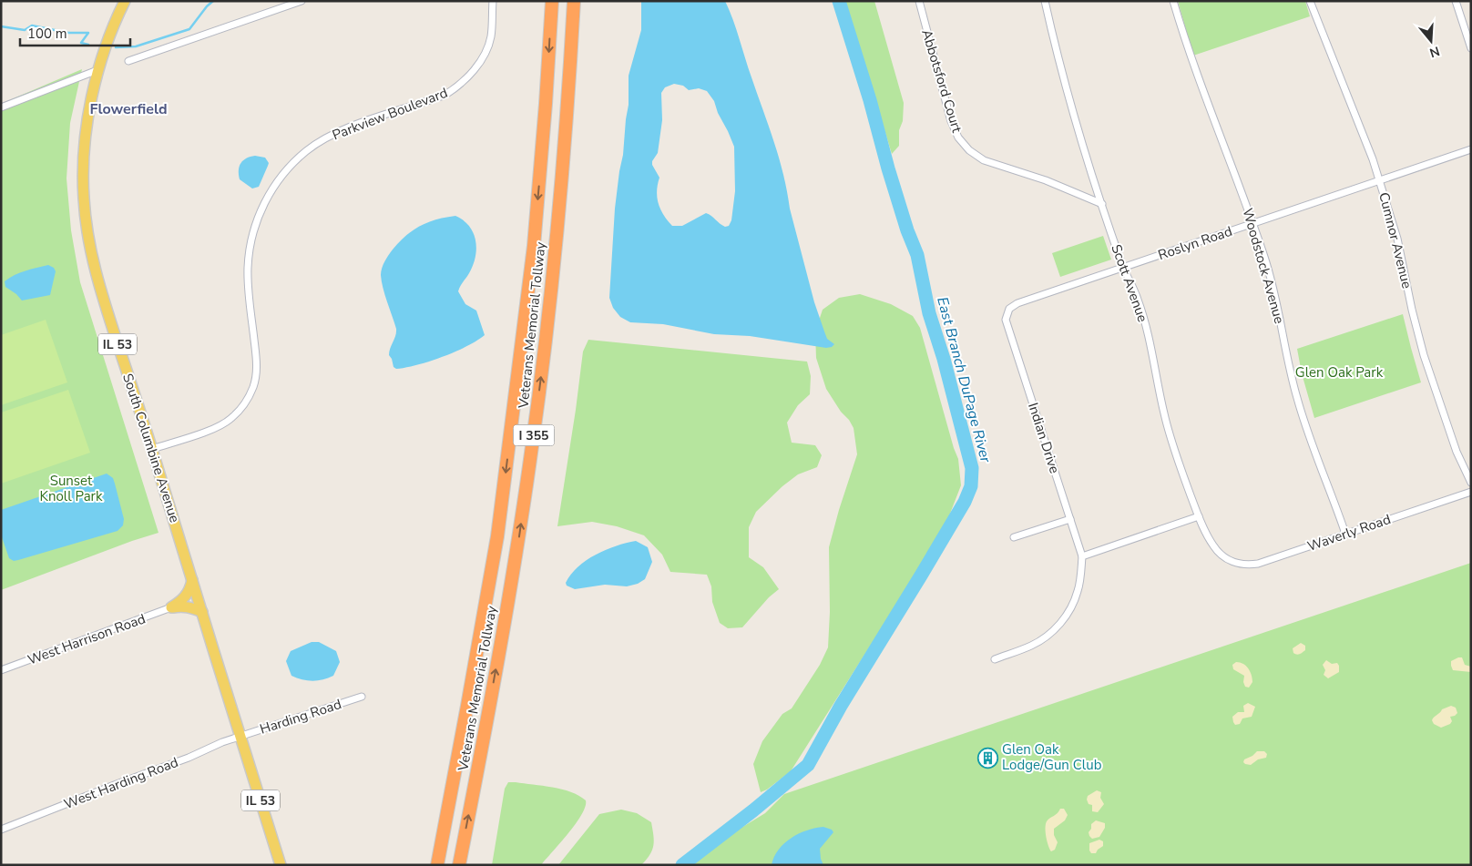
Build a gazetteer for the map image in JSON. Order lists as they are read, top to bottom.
{
  "streets": {
    "highway": ["Veterans Memorial Tollway", "I 355"],
    "main road": ["IL 53", "South Columbine Avenue"],
    "street": [
      "Abbotsford Court",
      "Parkview Boulevard",
      "Cumnor Avenue",
      "Roslyn Road",
      "Woodstock Avenue",
      "Scott Avenue",
      "Indian Drive",
      "Waverly Road",
      "West Harrison Road",
      "Harding Road",
      "West Harding Road"
    ]
  },
  "crossings": [
    ["Abbotsford Court", "Scott Avenue"],
    ["Parkview Boulevard", "South Columbine Avenue"],
    ["Cumnor Avenue", "Roslyn Road"],
    ["Roslyn Road", "Woodstock Avenue"],
    ["Roslyn Road", "Scott Avenue"],
    ["Roslyn Road", "Indian Drive"],
    ["Woodstock Avenue", "Waverly Road"],
    ["Scott Avenue", "Waverly Road"],
    ["South Columbine Avenue", "Harding Road"],
    ["South Columbine Avenue", "West Harding Road"],
    ["Harding Road", "West Harding Road"]
  ],
  "districts": ["Flowerfield"],
  "water": ["East Branch DuPage River"],
  "parks": ["Glen Oak Park", "Sunset Knoll Park"],
  "places": {
    "building": ["Glen Oak Lodge/Gun Club"]
  },
  "scale_bar": "100 m",
  "north": "bottom"
}
